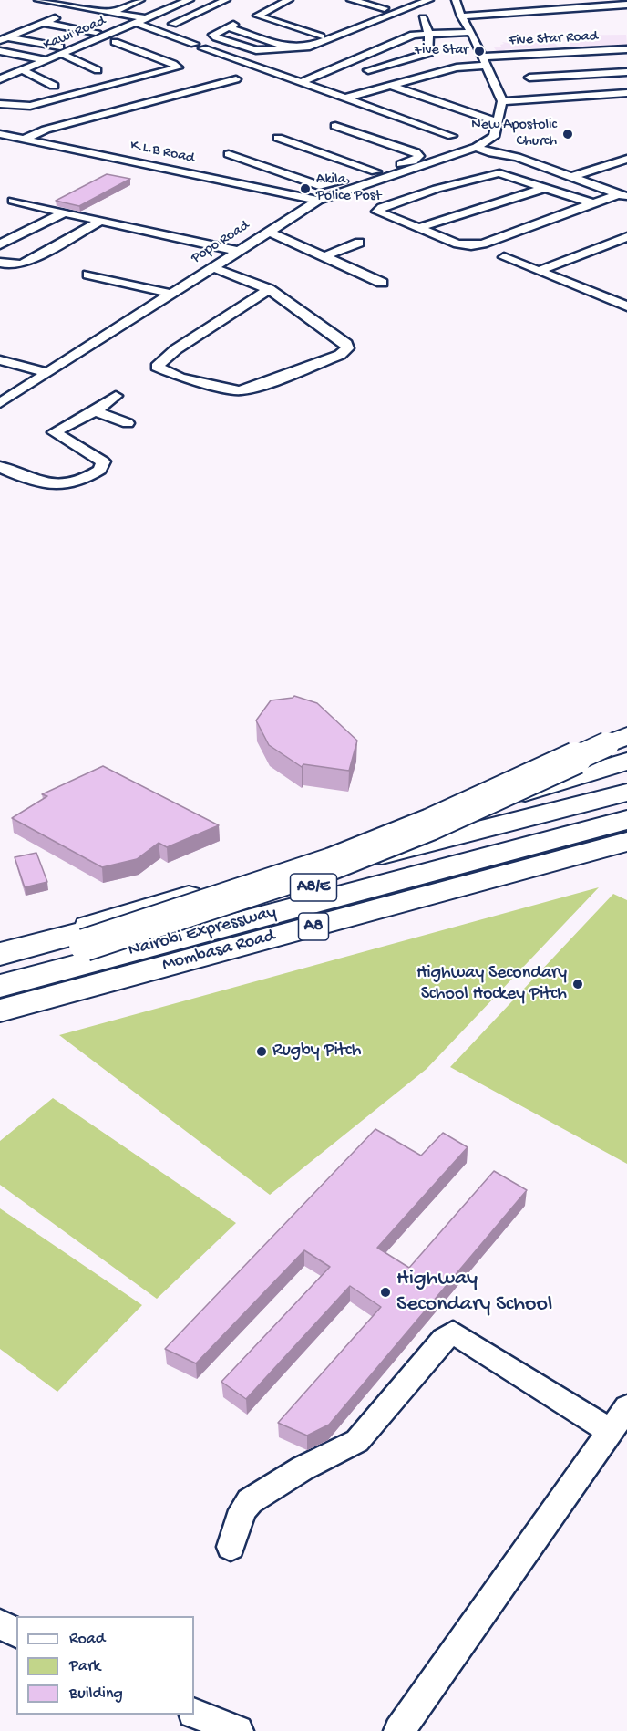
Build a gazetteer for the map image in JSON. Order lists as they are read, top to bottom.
{
  "streets": {
    "highway": [
      "A8/E",
      "A8",
      "Nairobi Expressway",
      "Mombasa Road"
    ],
    "street": [
      "Kawi Road",
      "Five Star Road",
      "K.L.B Road",
      "Popo Road"
    ]
  },
  "crossings": [
    ["K.L.B Road", "Popo Road"]
  ],
  "places": [
    "Five Star",
    "New Apostolic Church",
    "Akila Police Post",
    "Highway Secondary School Hockey Pitch",
    "Rugby Pitch",
    "Highway Secondary School"
  ],
  "legend": ["Road", "Park", "Building"]
}
